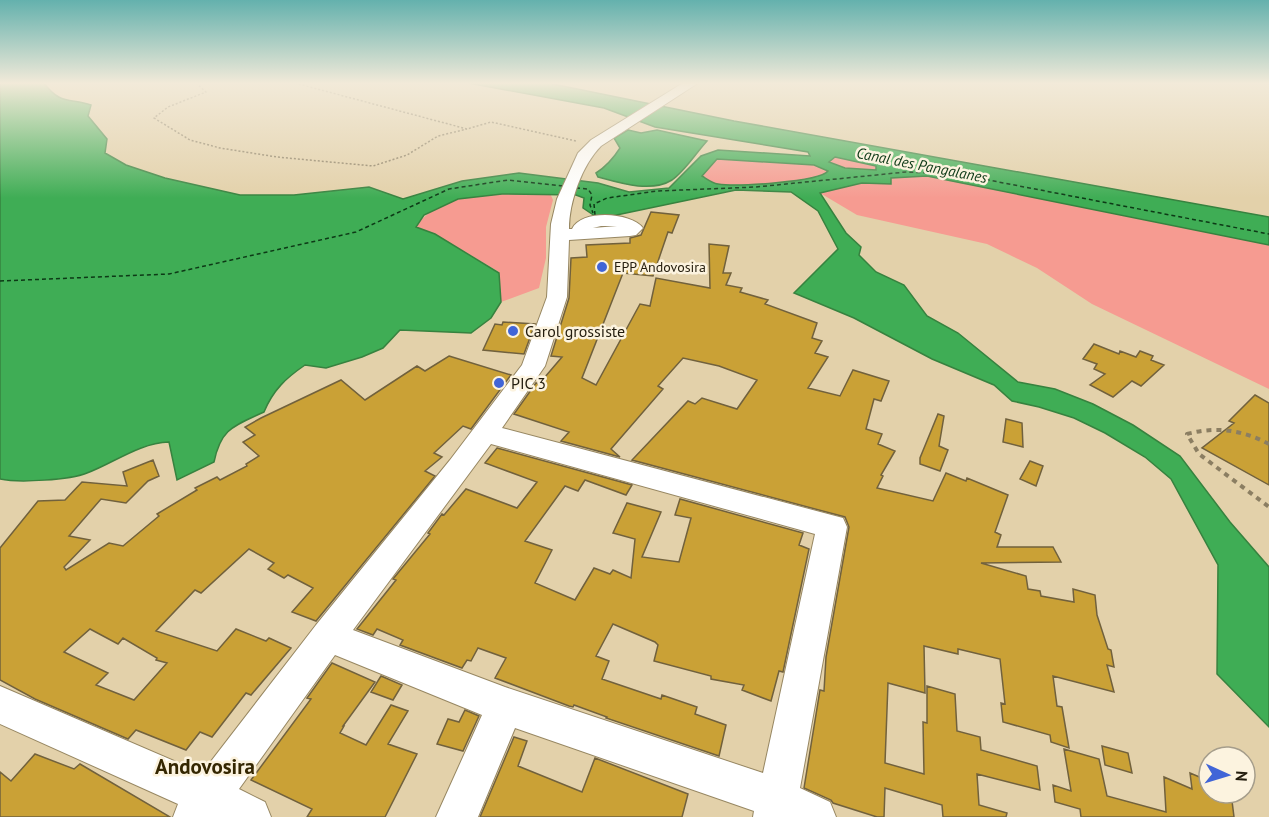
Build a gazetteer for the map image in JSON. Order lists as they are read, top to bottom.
{
  "districts": ["Andovosira"],
  "water": ["Canal des Pangalanes"],
  "places": ["EPP Andovosira", "Carol grossiste", "PIC 3"],
  "north": "right"
}
